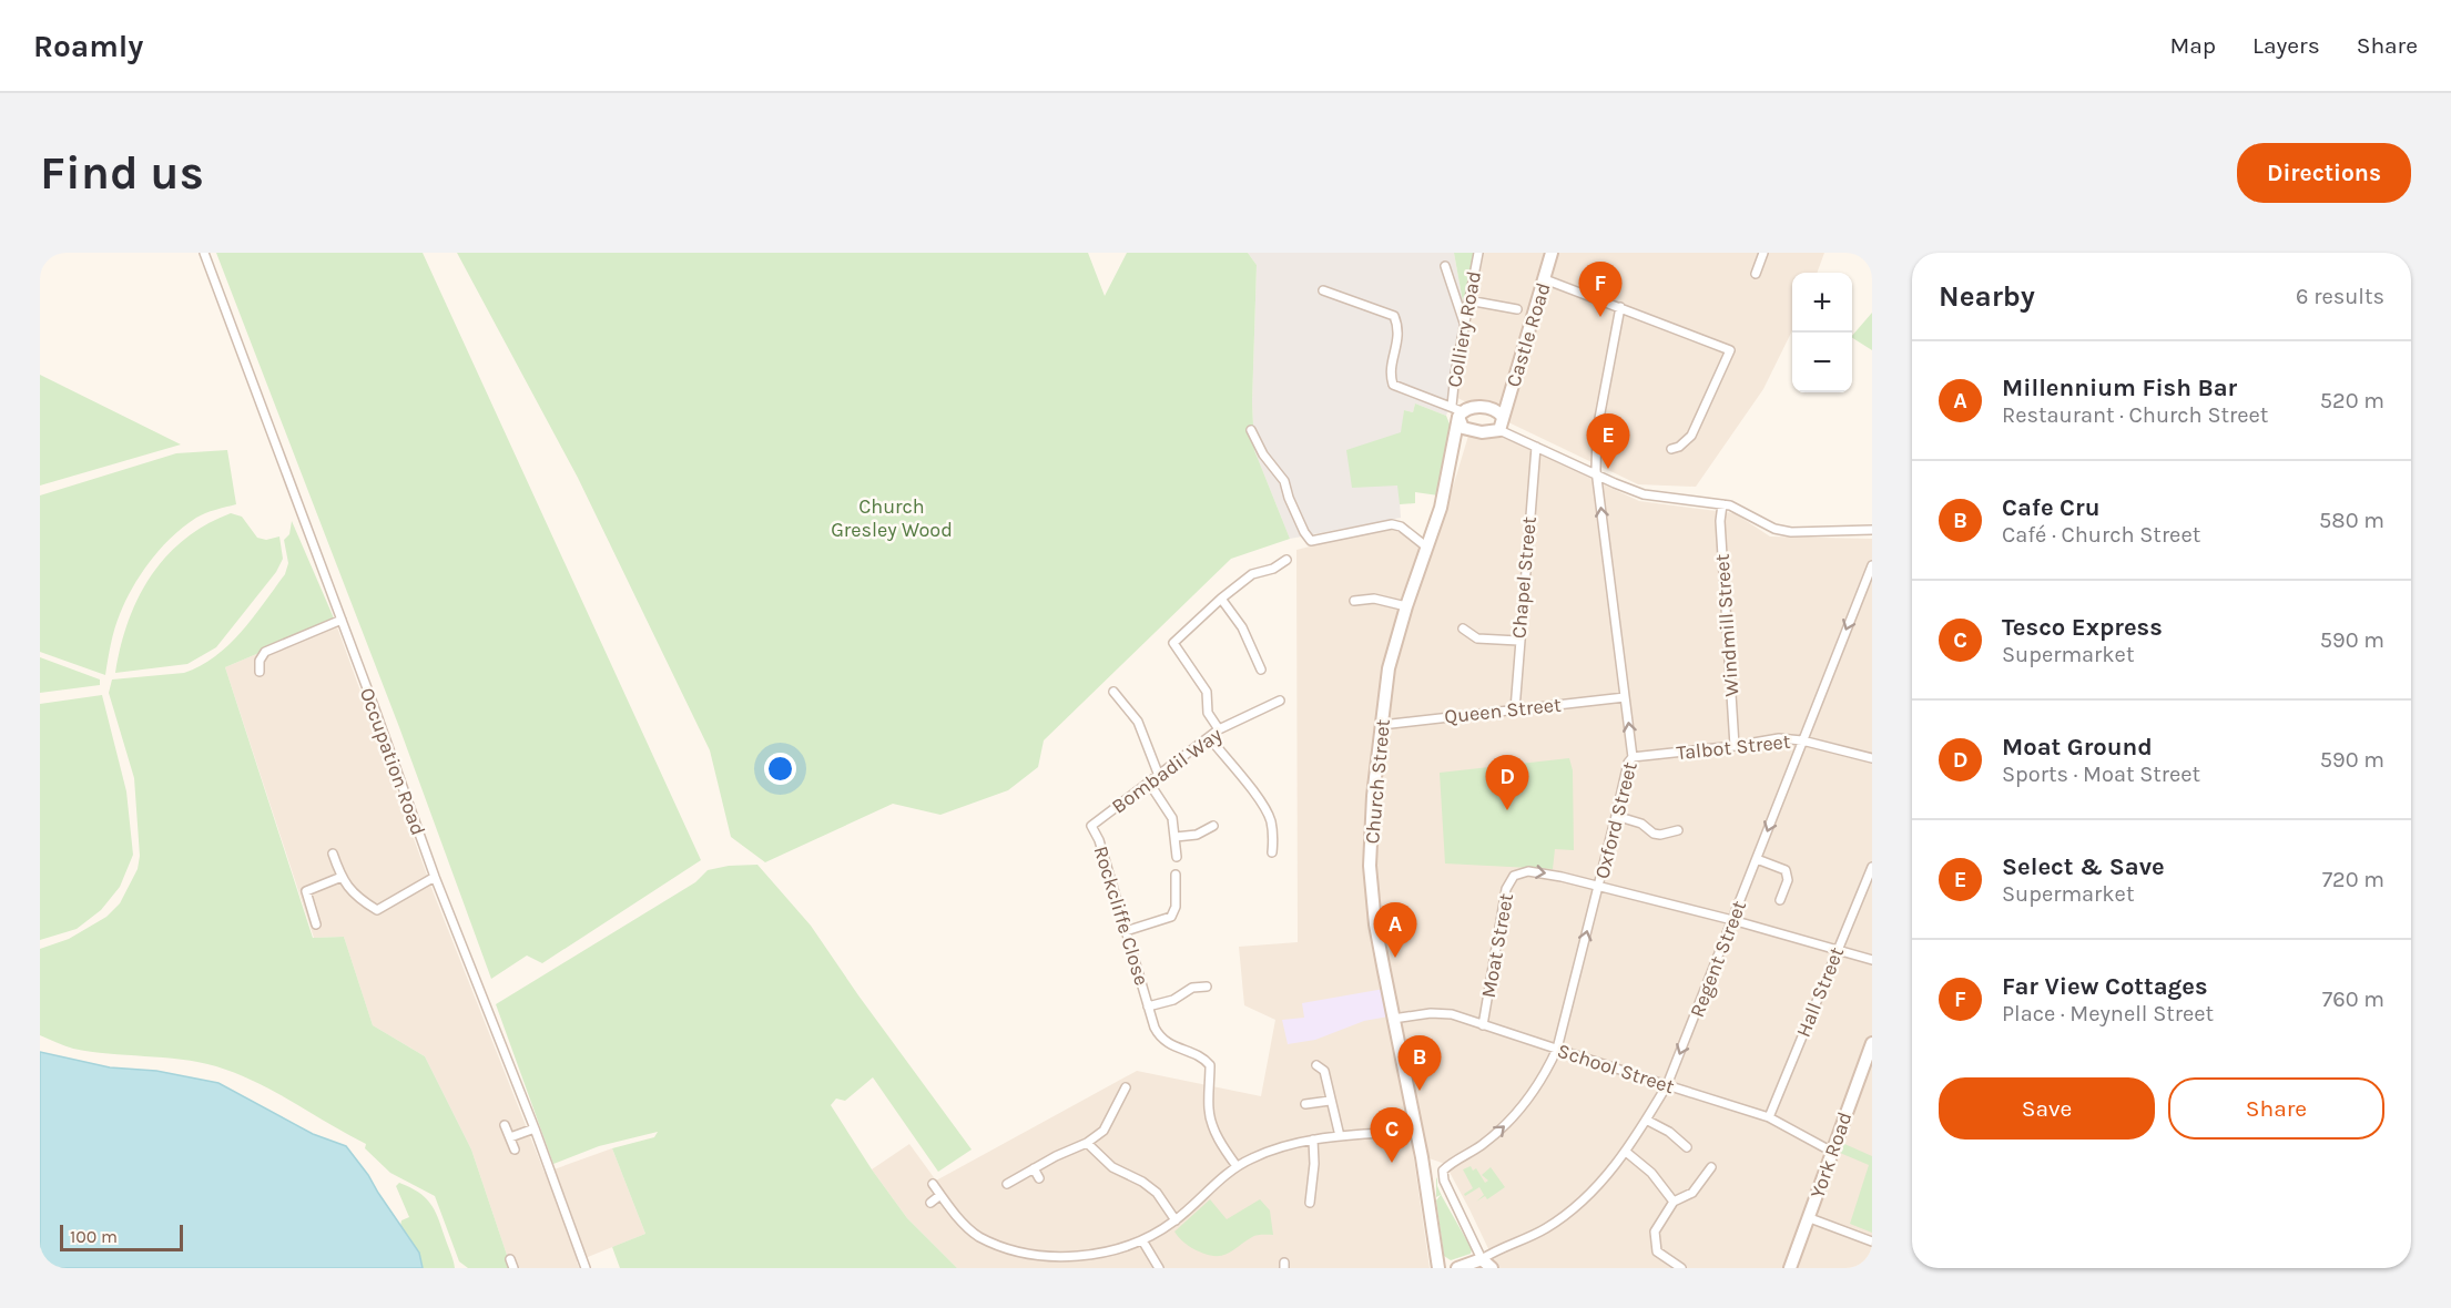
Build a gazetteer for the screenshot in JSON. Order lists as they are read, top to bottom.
{
  "streets": {
    "street": [
      "Colliery Road",
      "Castle Road",
      "Chapel Street",
      "Windmill Street",
      "Queen Street",
      "Talbot Street",
      "Occupation Road",
      "Bombadil Way",
      "Church Street",
      "Oxford Street",
      "Rockcliffe Close",
      "Moat Street",
      "Regent Street",
      "Hall Street",
      "School Street",
      "York Road"
    ]
  },
  "crossings": [
    ["Colliery Road", "Church Street"],
    ["Chapel Street", "Queen Street"],
    ["Windmill Street", "Talbot Street"],
    ["Queen Street", "Church Street"],
    ["Queen Street", "Oxford Street"],
    ["Talbot Street", "Oxford Street"],
    ["Talbot Street", "Regent Street"],
    ["Bombadil Way", "Rockcliffe Close"],
    ["Church Street", "School Street"],
    ["Oxford Street", "Moat Street"],
    ["Oxford Street", "Regent Street"],
    ["Oxford Street", "School Street"],
    ["Moat Street", "School Street"],
    ["Regent Street", "School Street"],
    ["Hall Street", "School Street"],
    ["School Street", "York Road"]
  ],
  "one_way": ["Oxford Street", "Regent Street"],
  "parks": ["Church Gresley Wood"],
  "scale_bar": "100 m",
  "page": {
    "header": "Roamly",
    "nav": ["Map", "Layers", "Share"],
    "buttons": [
      "Directions",
      ["Save", "Share"]
    ],
    "title": "Find us",
    "heading": ["Nearby", "6 results"],
    "pins": [
      "F",
      "E",
      "D",
      "A",
      "B",
      "C"
    ],
    "map_buttons": ["+", "−"],
    "list": [
      {
        "mark": "A",
        "name": "Millennium Fish Bar",
        "note": "Restaurant · Church Street",
        "value": "520 m"
      },
      {
        "mark": "B",
        "name": "Cafe Cru",
        "note": "Café · Church Street",
        "value": "580 m"
      },
      {
        "mark": "C",
        "name": "Tesco Express",
        "note": "Supermarket",
        "value": "590 m"
      },
      {
        "mark": "D",
        "name": "Moat Ground",
        "note": "Sports · Moat Street",
        "value": "590 m"
      },
      {
        "mark": "E",
        "name": "Select & Save",
        "note": "Supermarket",
        "value": "720 m"
      },
      {
        "mark": "F",
        "name": "Far View Cottages",
        "note": "Place · Meynell Street",
        "value": "760 m"
      }
    ],
    "scale": "100 m"
  }
}
